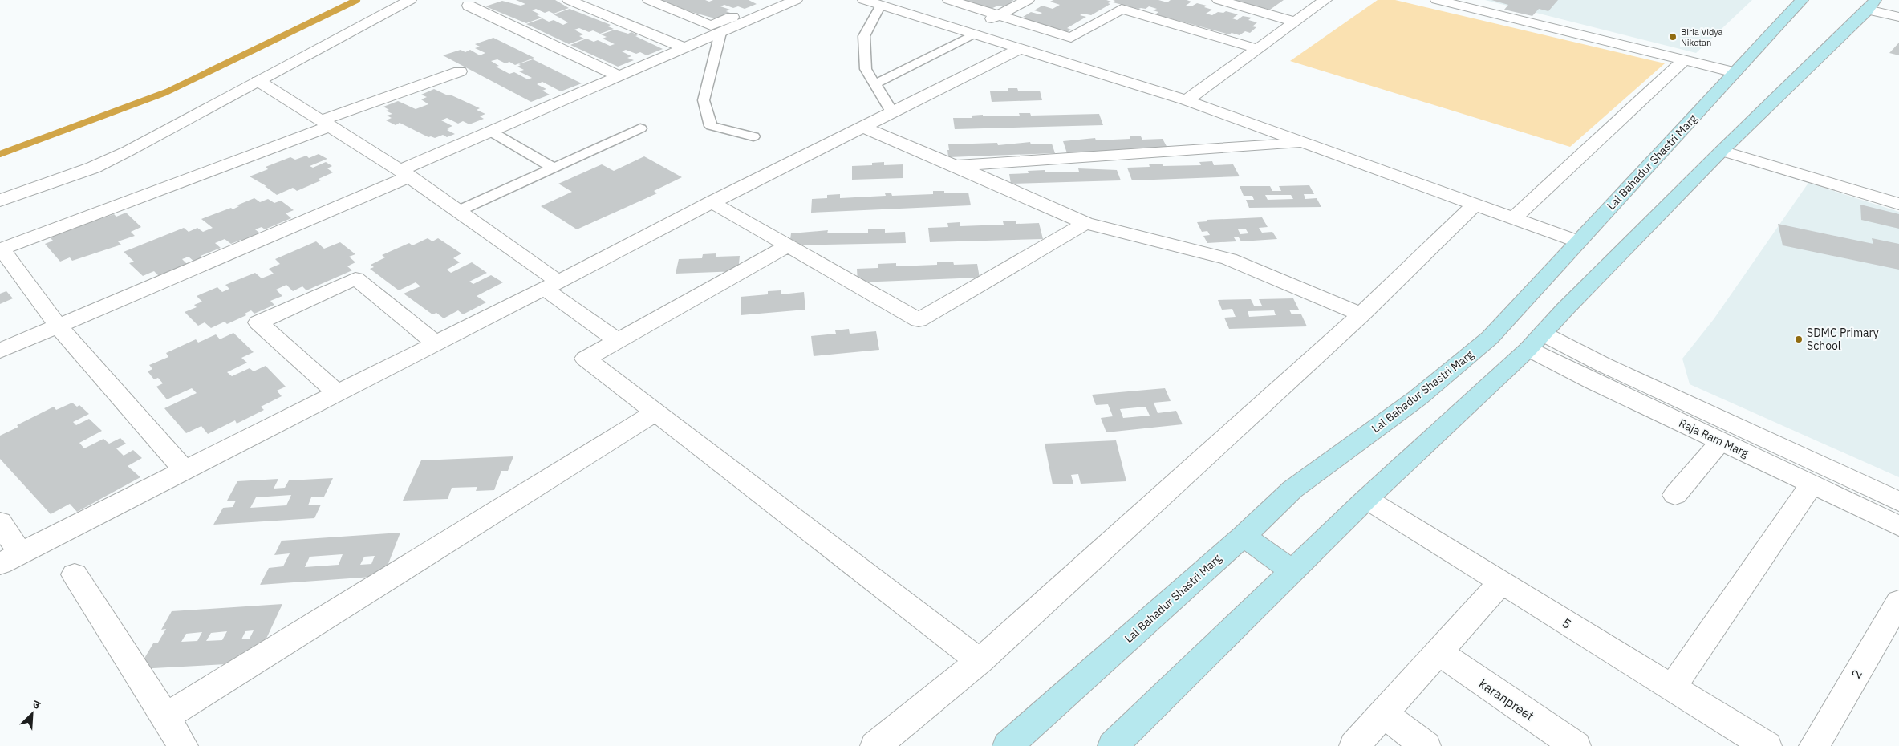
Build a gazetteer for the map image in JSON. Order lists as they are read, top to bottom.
{
  "streets": {
    "main road": ["Lal Bahadur Shastri Marg"],
    "street": [
      "Raja Ram Marg",
      "5",
      "2",
      "karanpreet"
    ]
  },
  "places": ["Birla Vidya Niketan", "SDMC Primary School"],
  "north": "top right"
}
